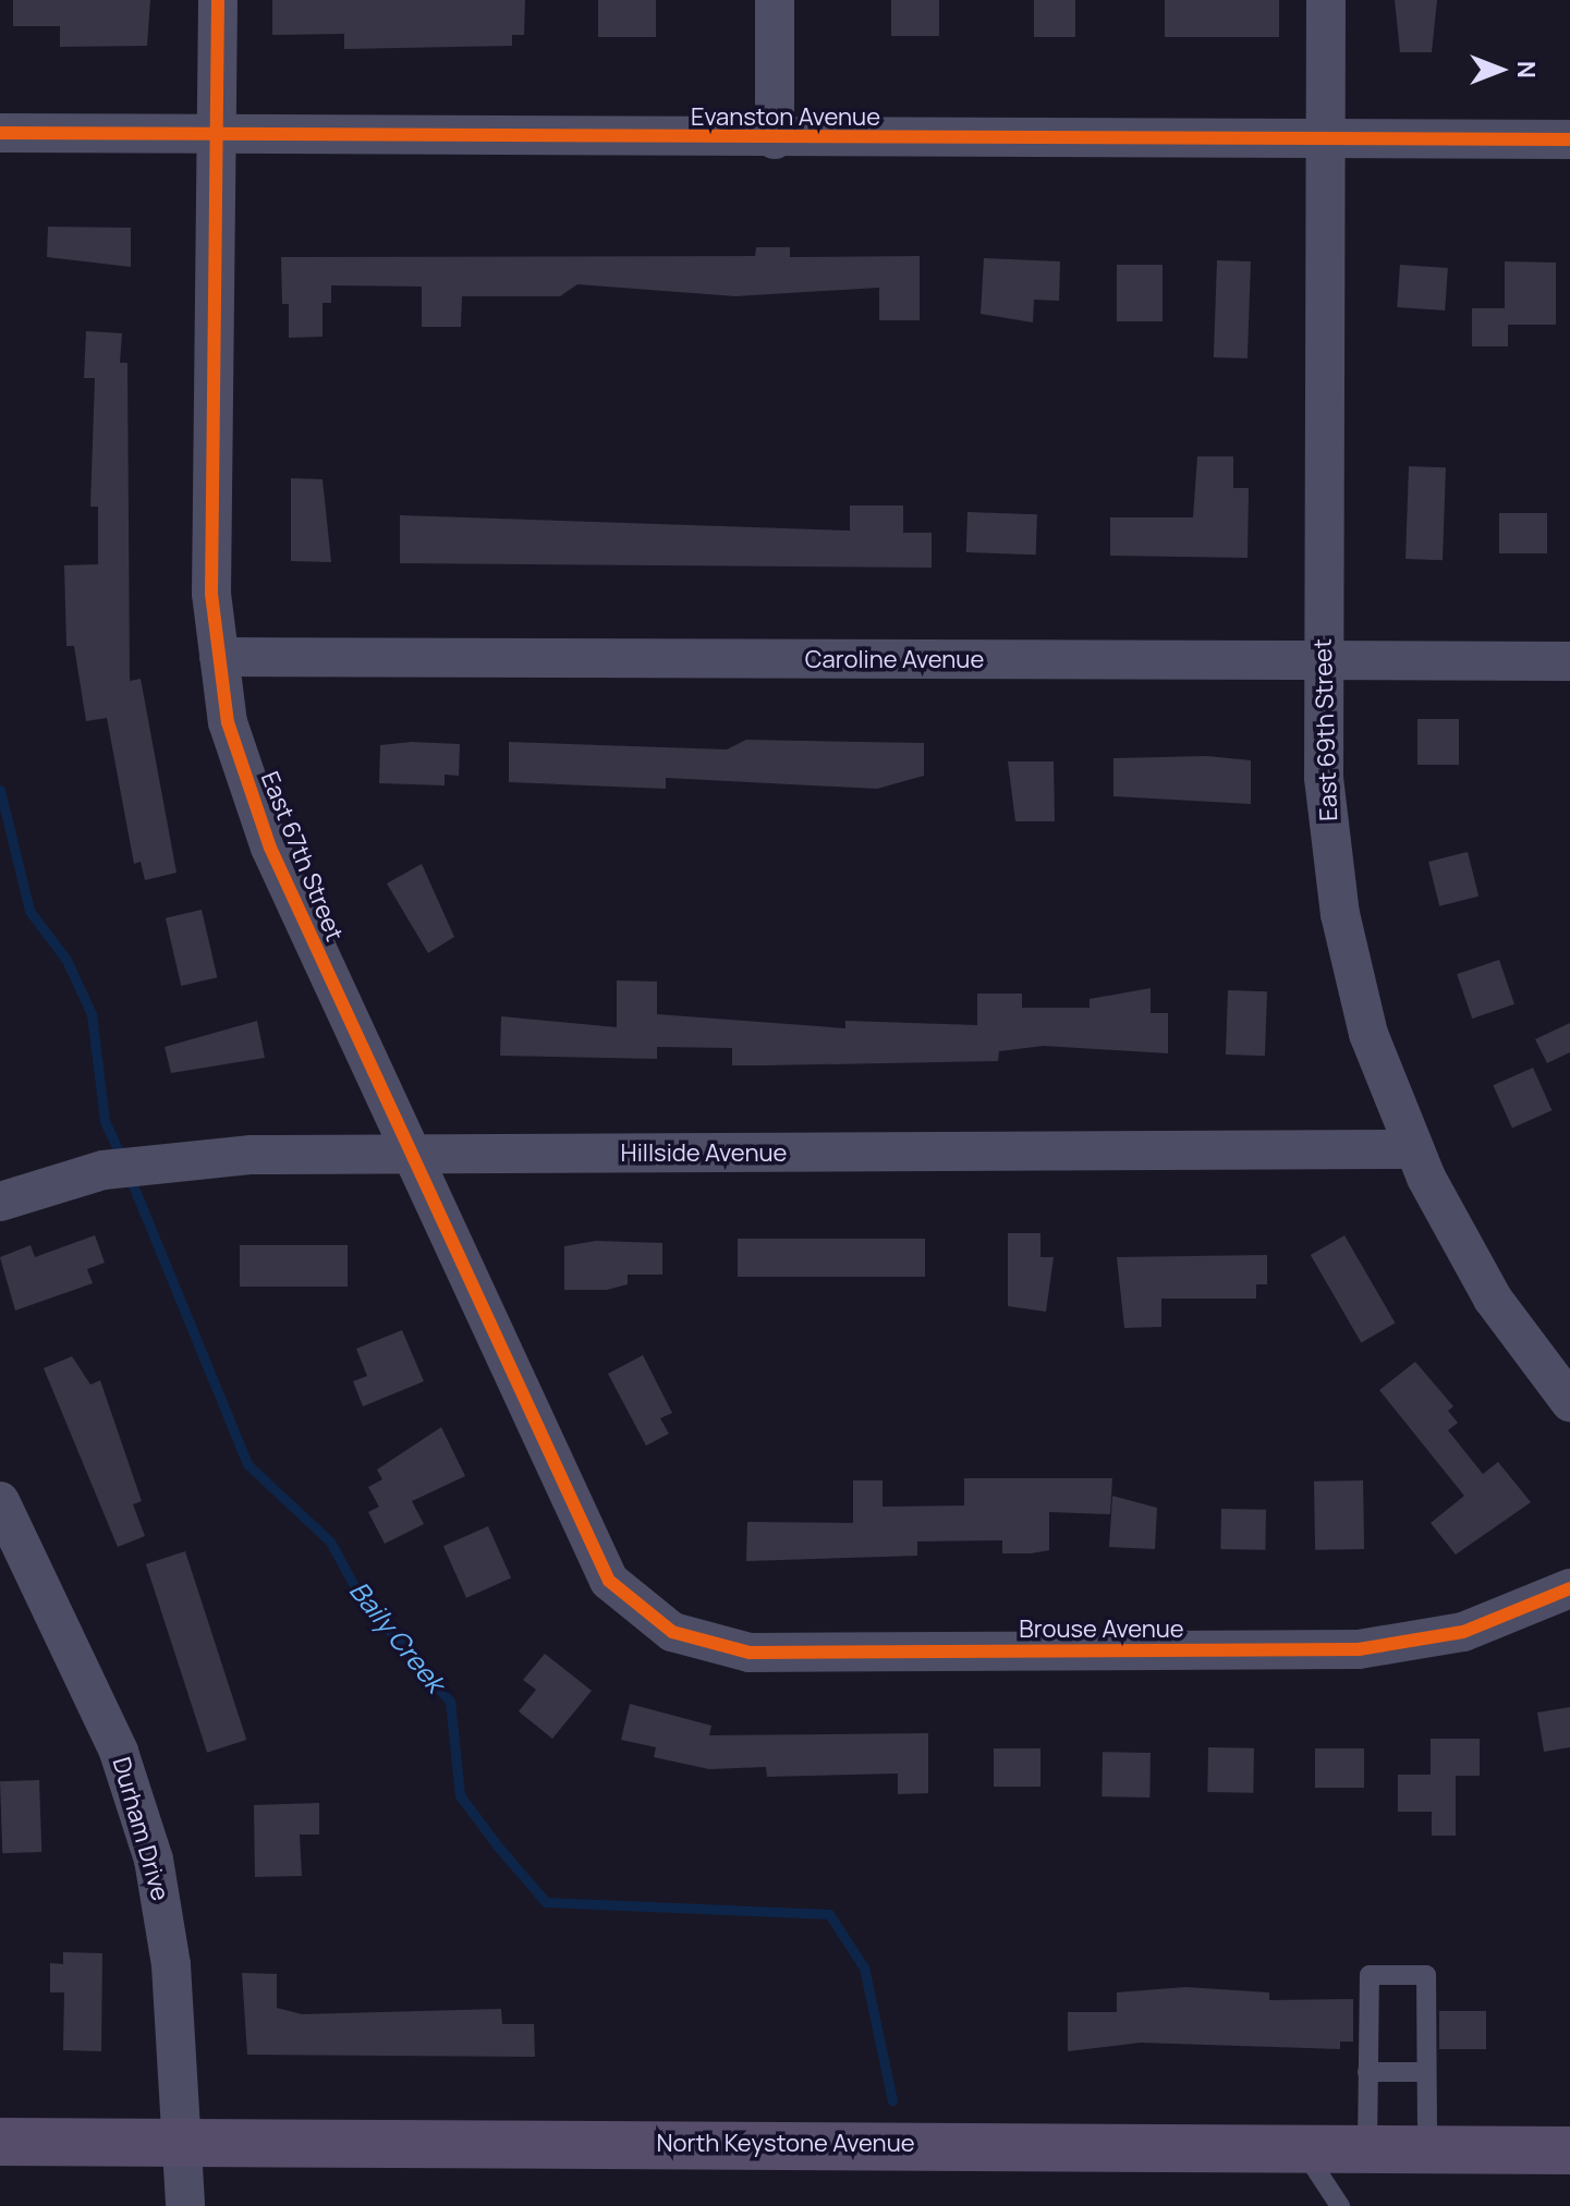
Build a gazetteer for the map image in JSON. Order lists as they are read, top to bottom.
{
  "streets": {
    "main road": ["North Keystone Avenue"],
    "street": [
      "Evanston Avenue",
      "Caroline Avenue",
      "East 69th Street",
      "East 67th Street",
      "Hillside Avenue",
      "Brouse Avenue",
      "Durham Drive"
    ]
  },
  "crossings": [
    ["Evanston Avenue", "East 69th Street"],
    ["Evanston Avenue", "East 67th Street"],
    ["Caroline Avenue", "East 69th Street"],
    ["Caroline Avenue", "East 67th Street"],
    ["East 69th Street", "Hillside Avenue"],
    ["East 67th Street", "Hillside Avenue"],
    ["East 67th Street", "Brouse Avenue"],
    ["Durham Drive", "North Keystone Avenue"]
  ],
  "water": ["Baily Creek"],
  "north": "right"
}
